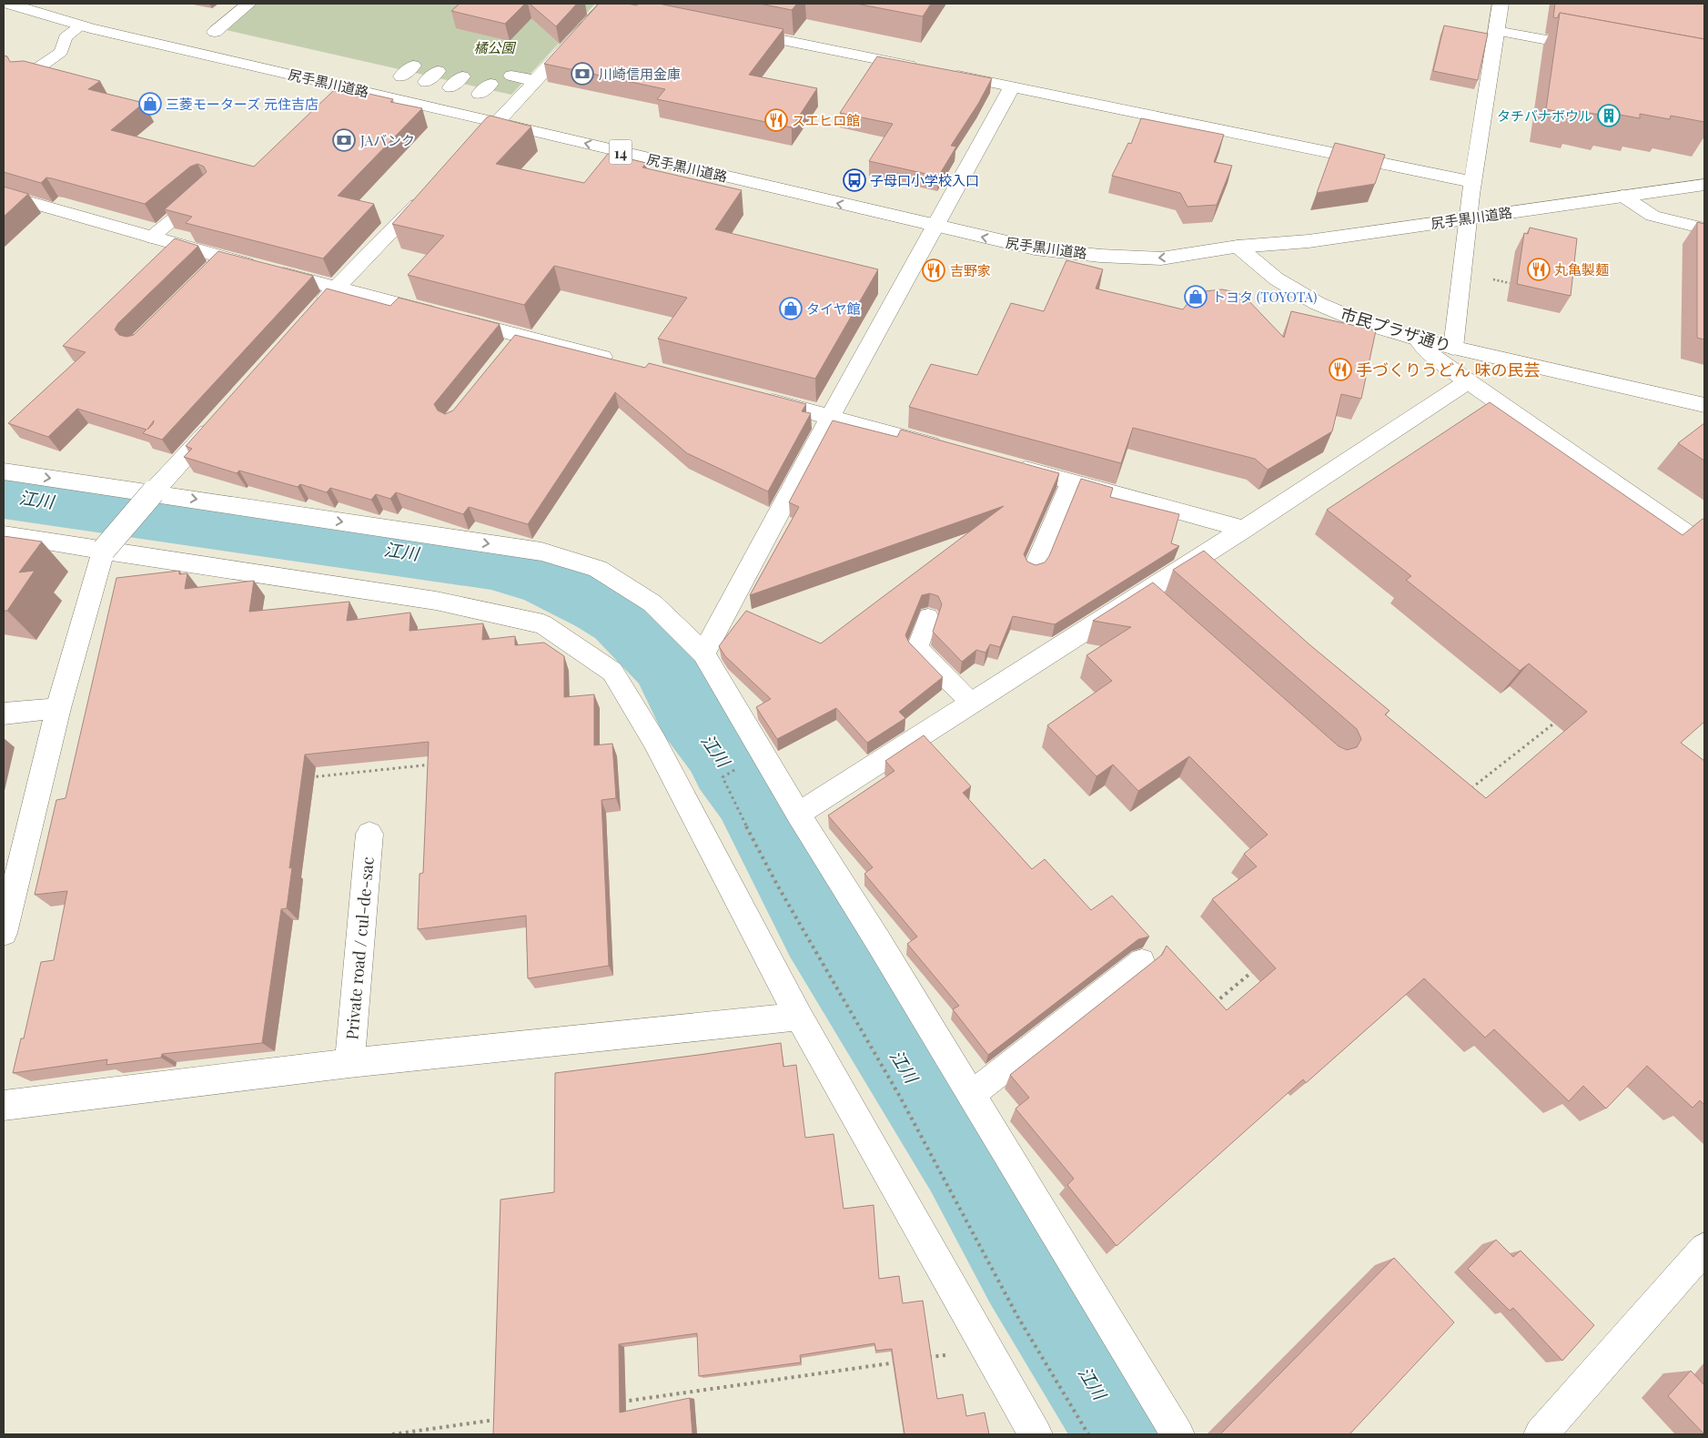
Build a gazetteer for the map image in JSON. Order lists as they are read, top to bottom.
{
  "streets": {
    "street": [
      "尻手黒川道路",
      "14",
      "市民プラザ通り",
      "Private road / cul-de-sac"
    ]
  },
  "crossings": [
    ["尻手黒川道路", "市民プラザ通り"]
  ],
  "water": ["江川"],
  "parks": ["橘公園"],
  "places": {
    "bank": ["川崎信用金庫", "JAバンク"],
    "shop": ["三菱モーターズ 元住吉店", "トヨタ (TOYOTA)", "タイヤ館"],
    "building": ["タチバナボウル"],
    "restaurant": [
      "スエヒロ館",
      "丸亀製麺",
      "吉野家",
      "手づくりうどん 味の民芸"
    ],
    "bus stop": ["子母口小学校入口"]
  }
}
